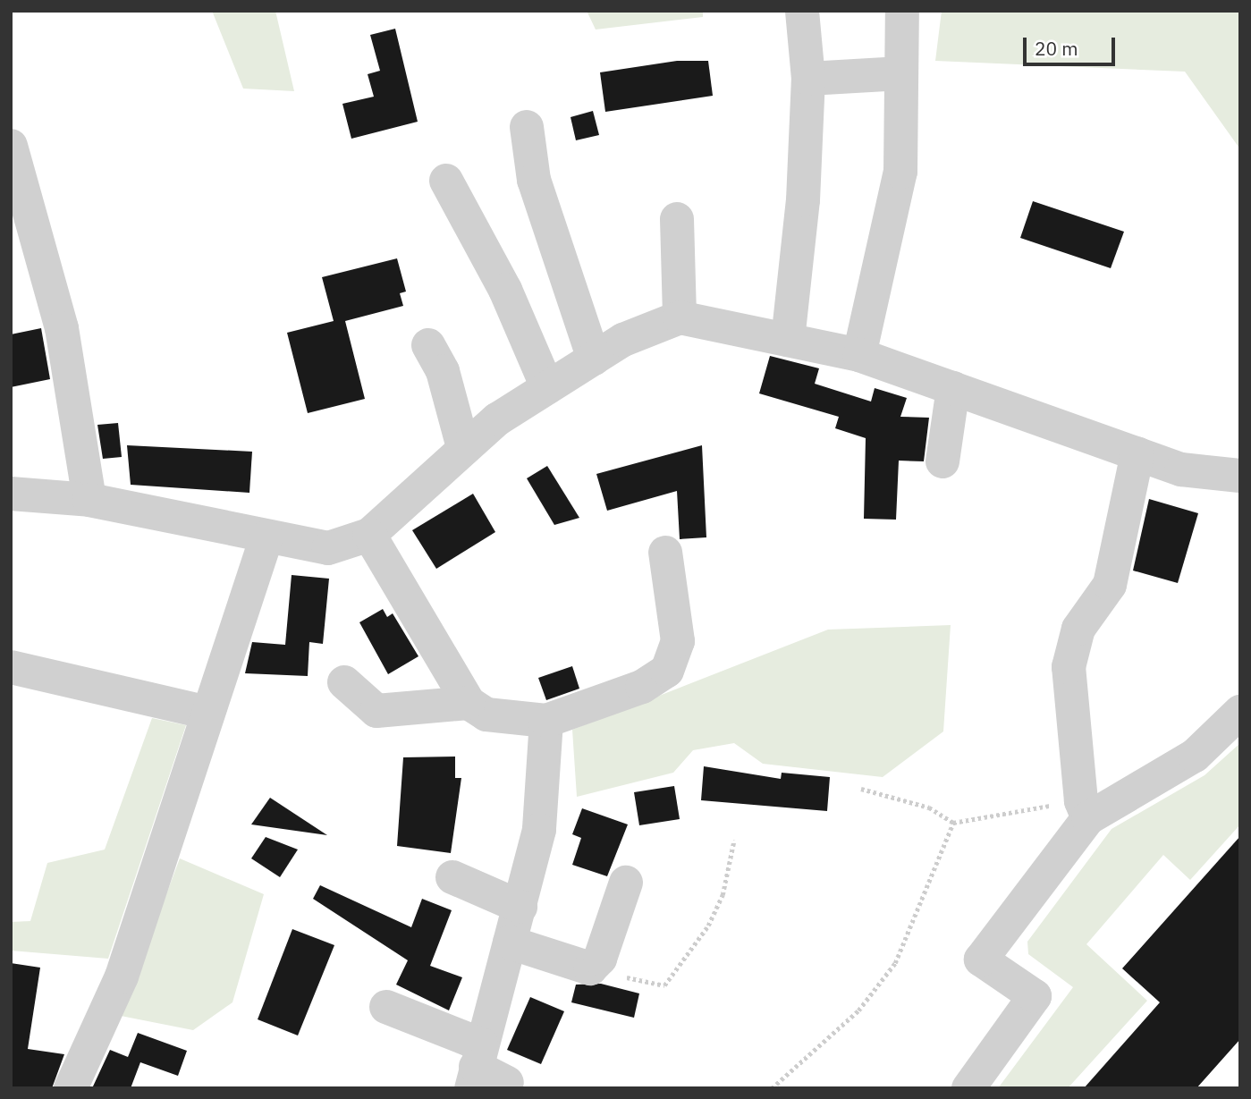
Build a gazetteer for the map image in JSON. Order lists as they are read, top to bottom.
{
  "scale_bar": "20 m"
}
